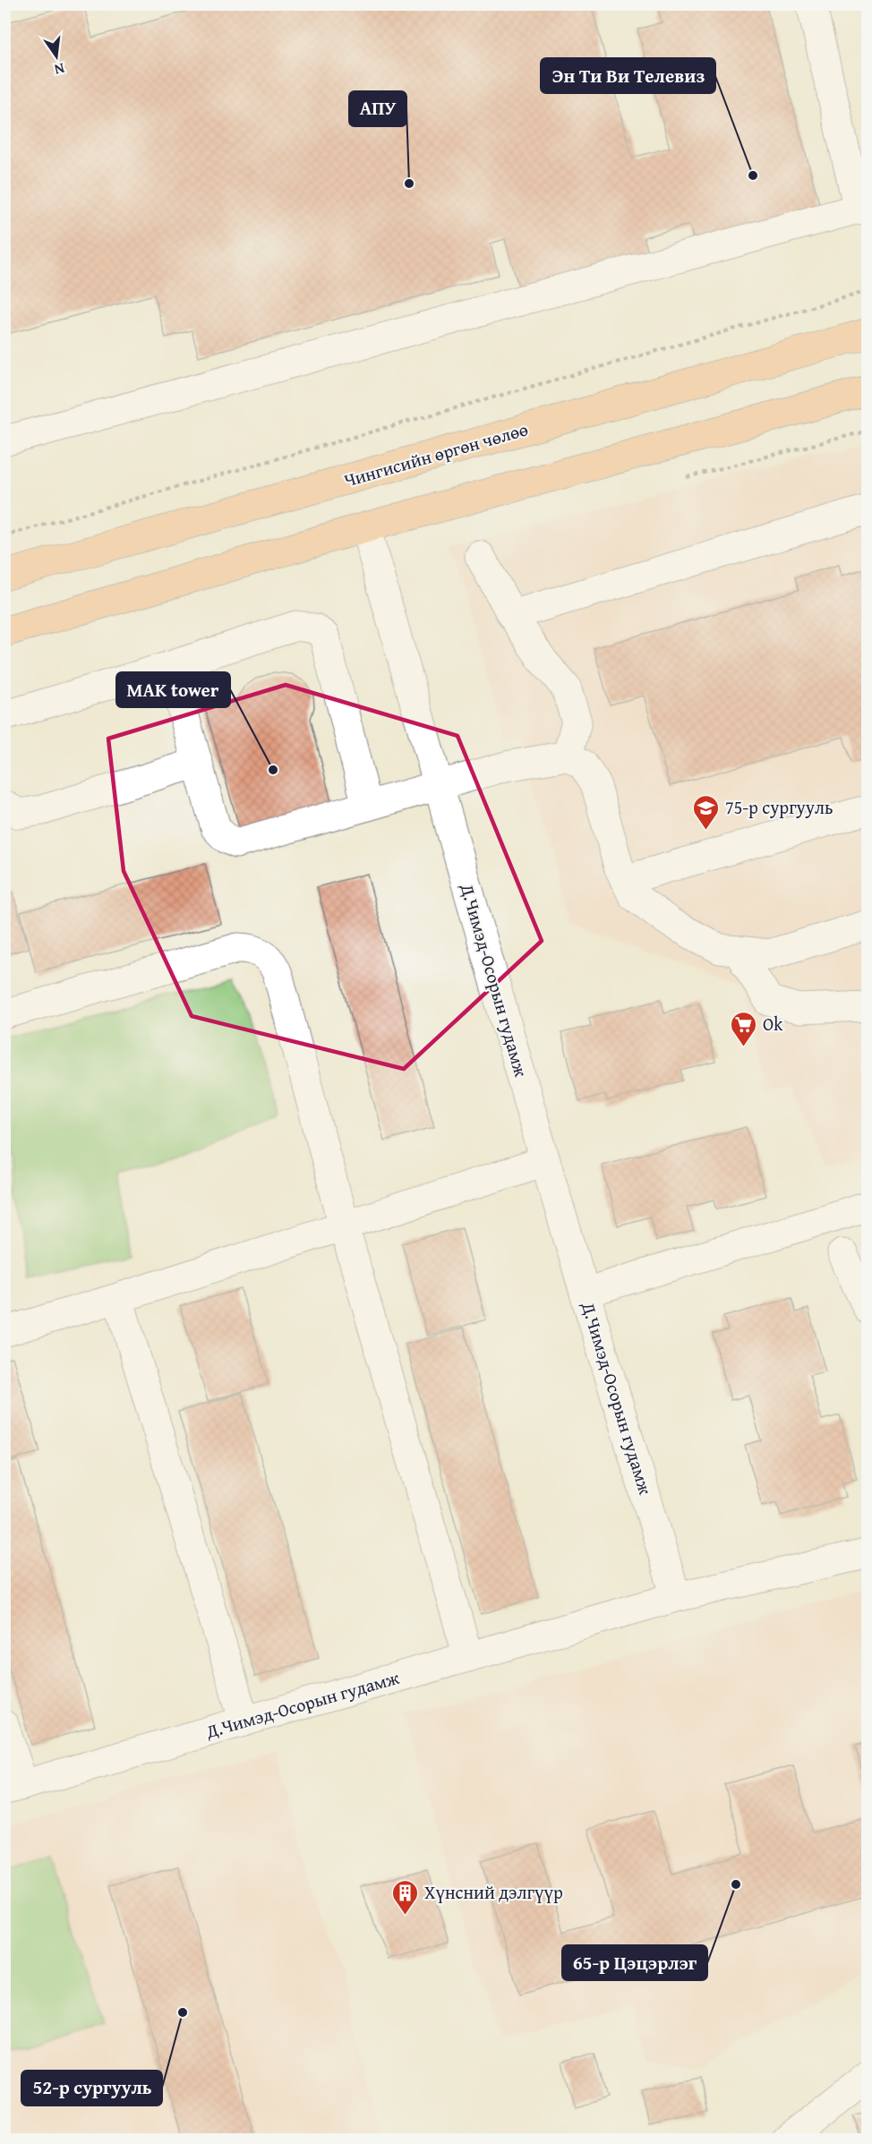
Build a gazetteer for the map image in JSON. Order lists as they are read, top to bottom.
{
  "streets": {
    "highway": ["Чингисийн өргөн чөлөө"],
    "street": ["Д.Чимэд-Осорын гудамж"]
  },
  "places": {
    "other": [
      "Эн Ти Ви Телевиз",
      "АПУ",
      "MAK tower",
      "65-р Цэцэрлэг",
      "52-р сургууль"
    ],
    "school or university": ["75-р сургууль"],
    "supermarket": ["Ok"],
    "building": ["Хүнсний дэлгүүр"]
  },
  "north": "bottom"
}
